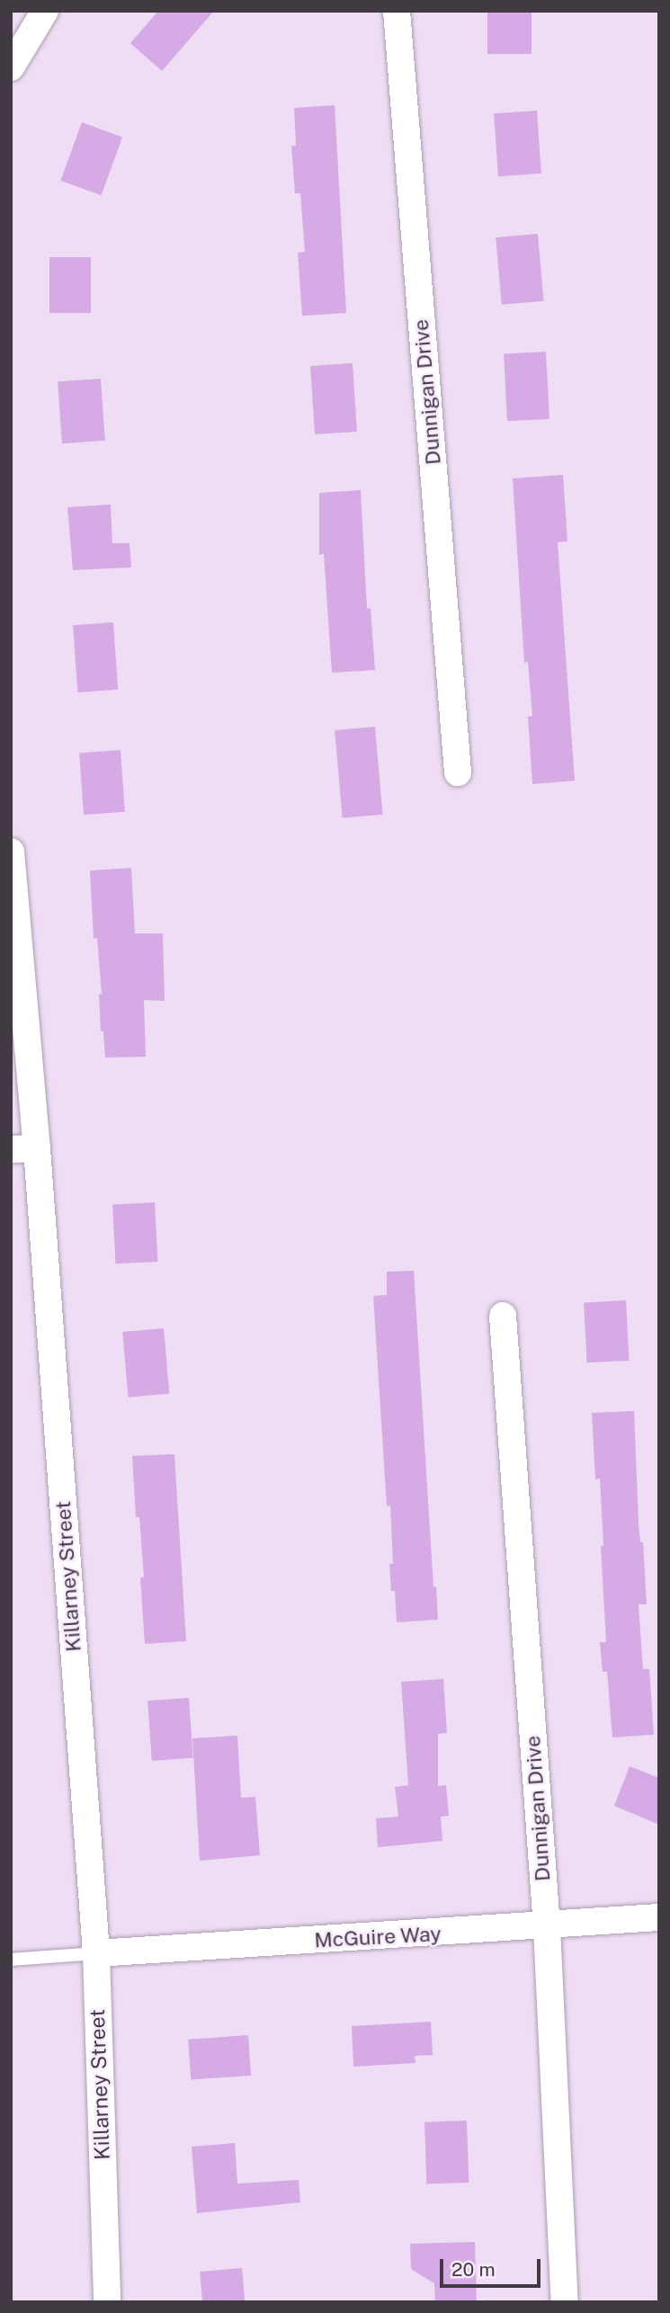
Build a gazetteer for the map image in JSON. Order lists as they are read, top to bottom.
{
  "streets": {
    "street": ["Dunnigan Drive", "Killarney Street", "McGuire Way"]
  },
  "crossings": [
    ["Dunnigan Drive", "McGuire Way"],
    ["Killarney Street", "McGuire Way"]
  ],
  "scale_bar": "20 m"
}
